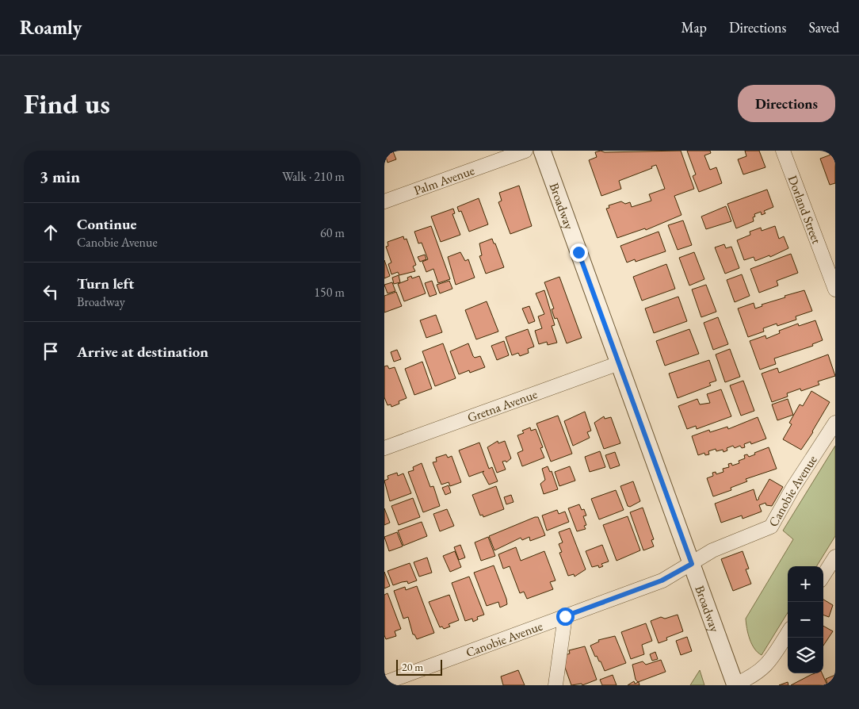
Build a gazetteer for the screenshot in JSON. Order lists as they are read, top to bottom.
{
  "streets": {
    "street": [
      "Palm Avenue",
      "Broadway",
      "Dorland Street",
      "Gretna Avenue",
      "Canobie Avenue"
    ]
  },
  "crossings": [
    ["Broadway", "Gretna Avenue"],
    ["Broadway", "Canobie Avenue"]
  ],
  "scale_bar": "20 m",
  "page": {
    "header": "Roamly",
    "nav": ["Map", "Directions", "Saved"],
    "buttons": "Directions",
    "title": "Find us",
    "heading": ["3 min", "Walk · 210 m"],
    "list": [
      ["Continue", "Canobie Avenue", "60 m"],
      ["Turn left", "Broadway", "150 m"],
      "Arrive at destination"
    ],
    "map_buttons": ["+", "−"],
    "scale": "20 m"
  }
}
